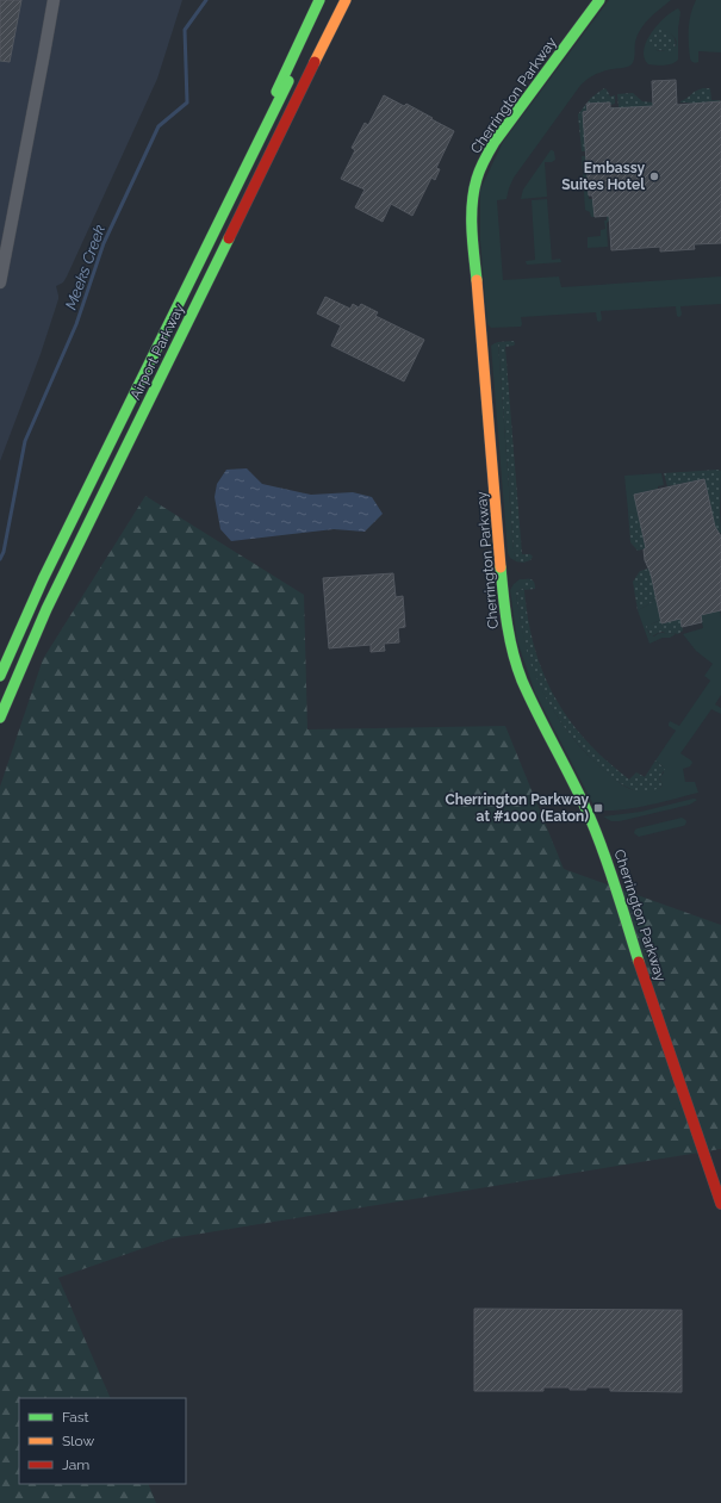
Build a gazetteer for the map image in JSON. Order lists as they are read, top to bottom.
{
  "streets": {
    "main road": ["Cherrington Parkway", "Airport Parkway"]
  },
  "water": ["Meeks Creek"],
  "places": {
    "other": ["Embassy Suites Hotel"],
    "transit": ["Cherrington Parkway at #1000 (Eaton)"]
  },
  "legend": ["Fast", "Slow", "Jam"]
}
